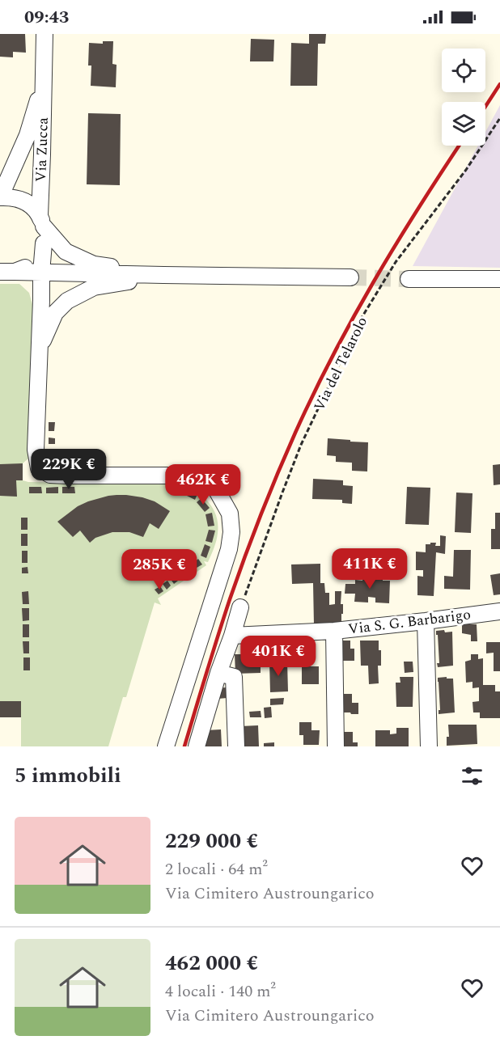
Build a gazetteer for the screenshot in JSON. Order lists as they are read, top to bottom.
{
  "streets": {
    "street": ["Via Zucca", "Via S. G. Barbarigo"],
    "path": ["Via del Telarolo"]
  },
  "page": {
    "status": "09:43",
    "price": [
      "229K €",
      "462K €",
      "411K €",
      "285K €",
      "401K €"
    ],
    "heading": "5 immobili",
    "list": [
      {
        "name": "229 000 €",
        "note": "2 locali · 64 m² · Via Cimitero Austroungarico"
      },
      {
        "name": "462 000 €",
        "note": "4 locali · 140 m² · Via Cimitero Austroungarico"
      }
    ]
  }
}
